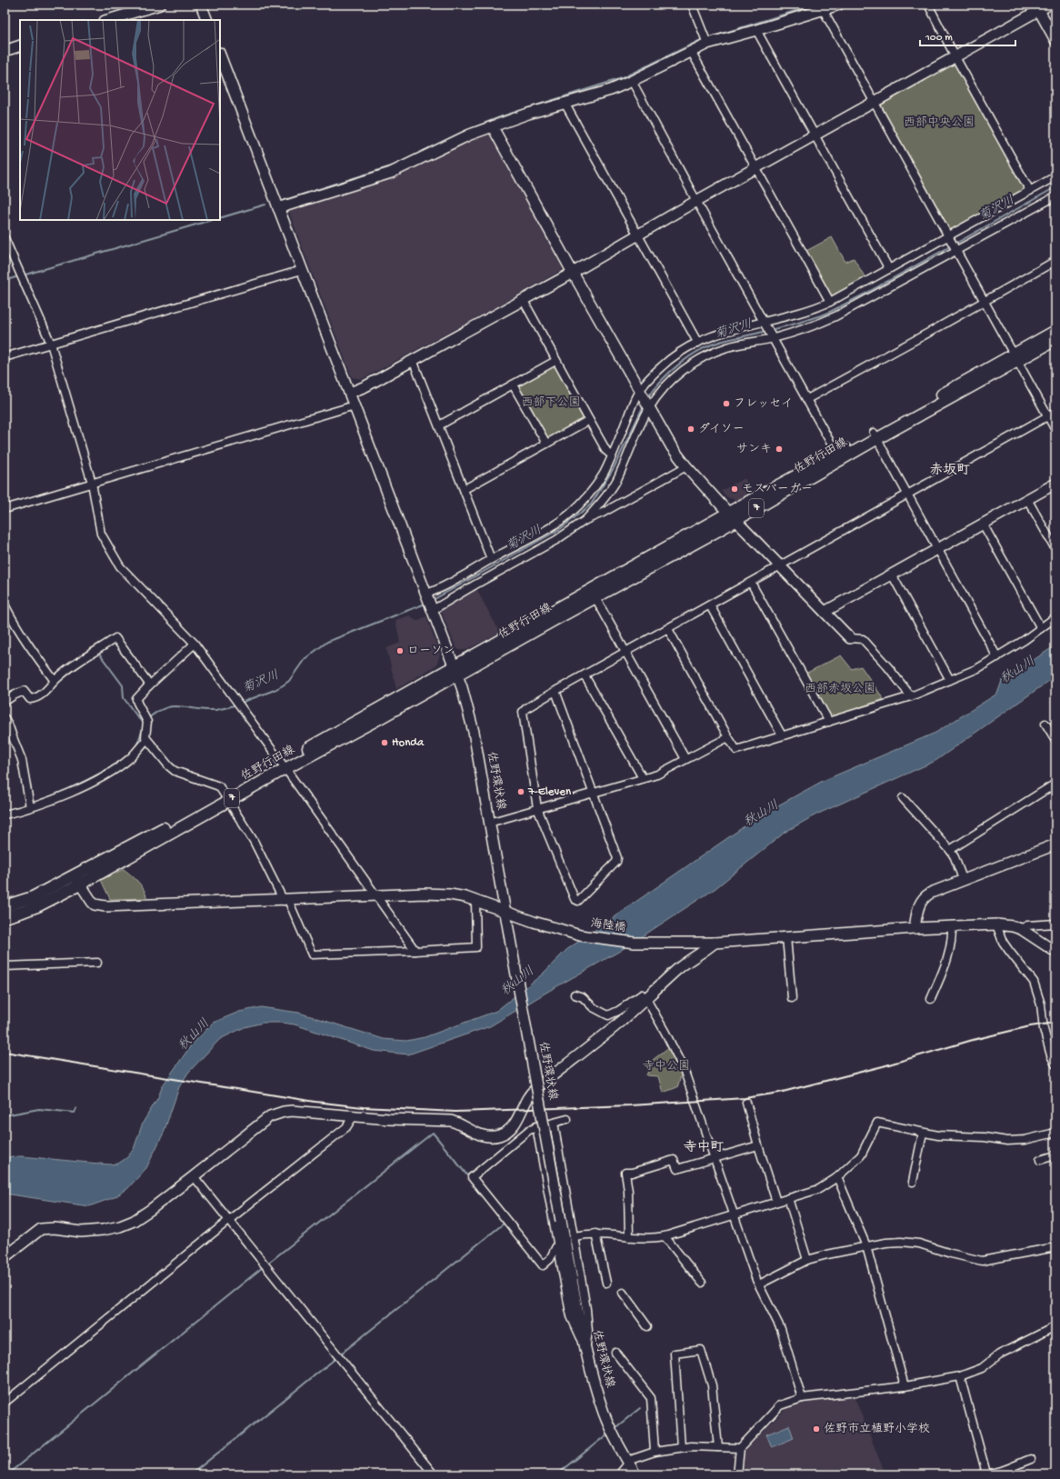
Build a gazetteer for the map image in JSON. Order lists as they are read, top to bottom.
{
  "streets": {
    "main road": ["佐野行田線", "7"],
    "street": ["佐野環状線", "海陸橋"]
  },
  "crossings": [
    ["佐野行田線", "佐野環状線"],
    ["佐野行田線", "海陸橋"],
    ["佐野環状線", "海陸橋"]
  ],
  "districts": ["赤坂町", "寺中町"],
  "water": ["菊沢川", "秋山川"],
  "parks": [
    "西部中央公園",
    "西部下公園",
    "西部赤坂公園",
    "寺中公園"
  ],
  "places": [
    "フレッセイ",
    "ダイソー",
    "サンキ",
    "モスバーガー",
    "ローソン",
    "Honda",
    "7-Eleven",
    "佐野市立植野小学校"
  ],
  "scale_bar": "100 m"
}
